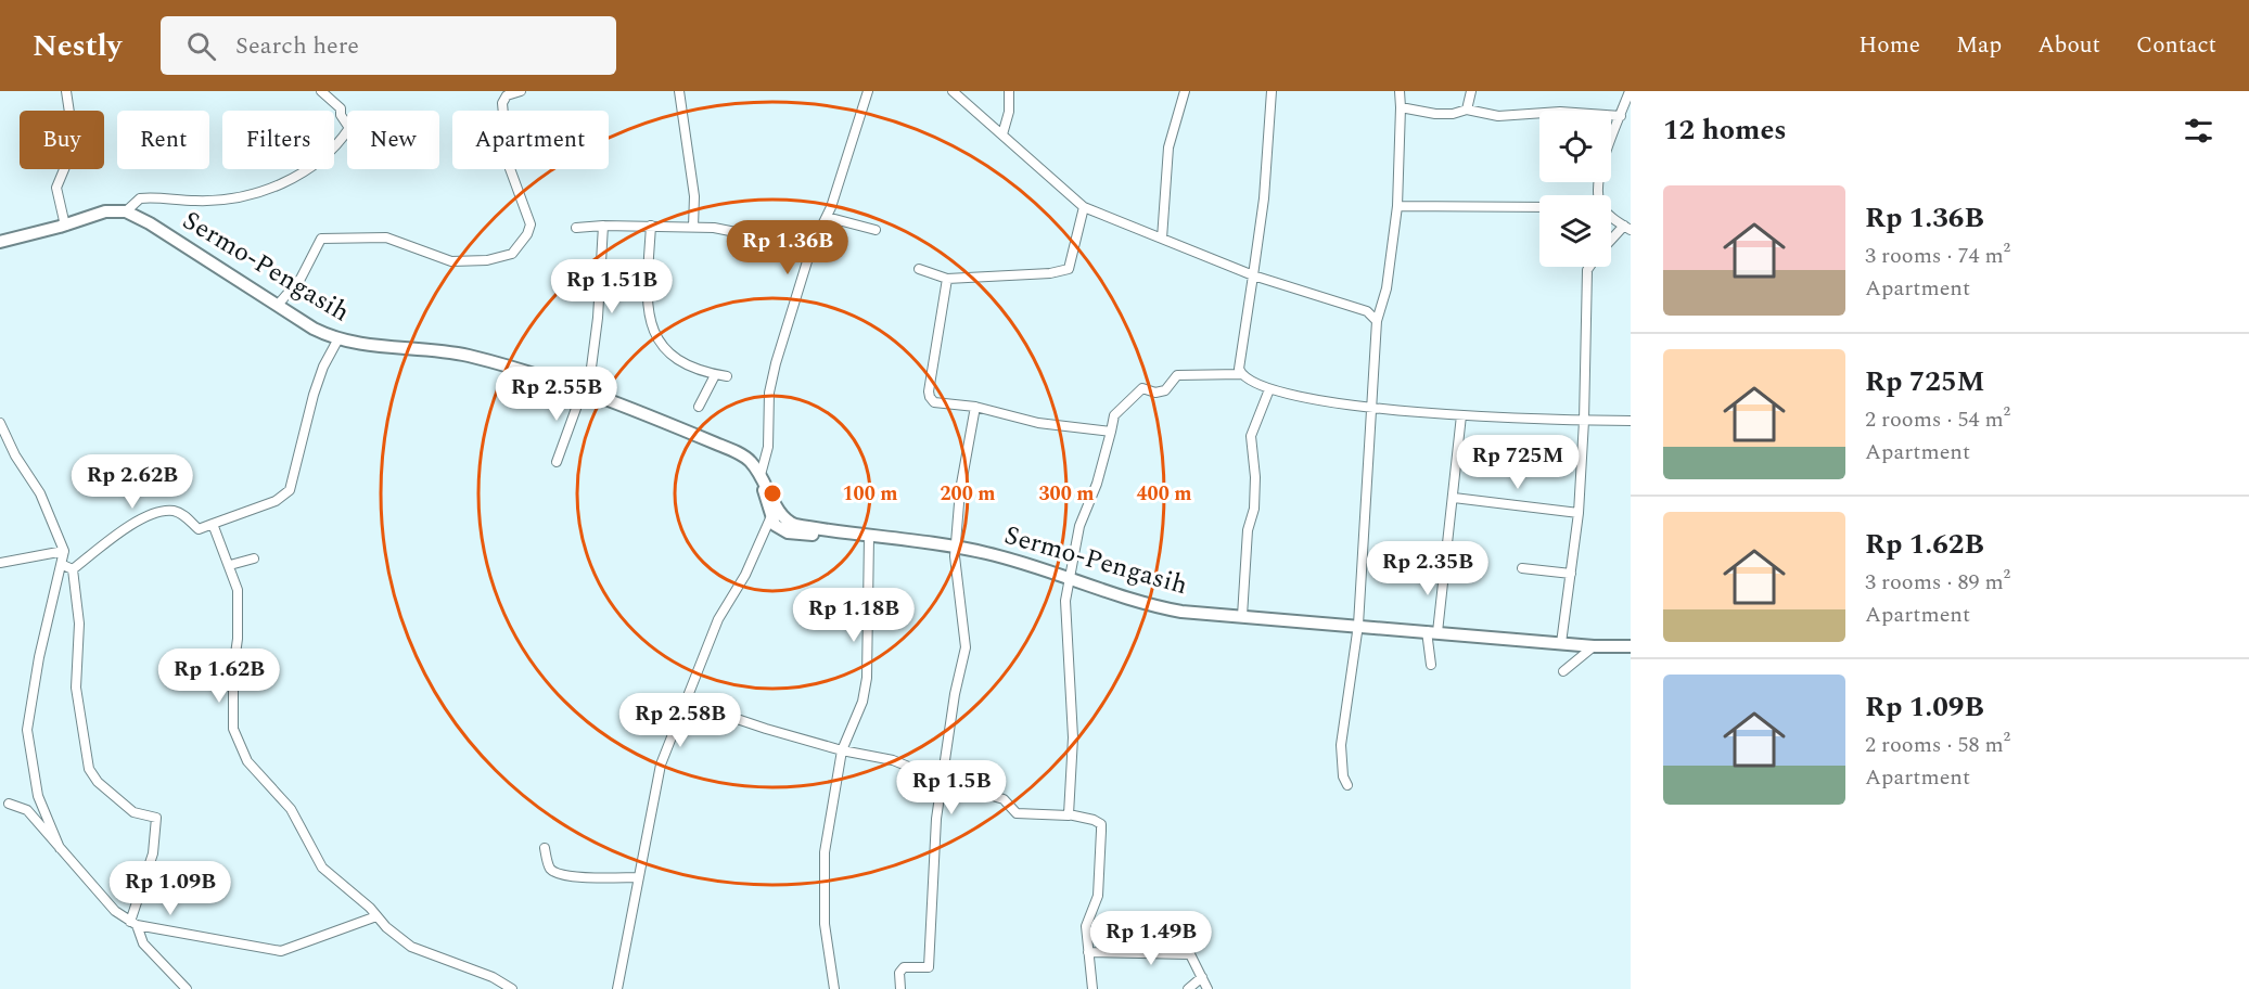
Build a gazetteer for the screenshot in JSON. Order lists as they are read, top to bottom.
{
  "streets": {
    "main road": ["Sermo-Pengasih"]
  },
  "page": {
    "header": "Nestly",
    "search": "Search here",
    "nav": [
      "Home",
      "Map",
      "About",
      "Contact"
    ],
    "heading": "12 homes",
    "chip": [
      "Buy",
      "Rent",
      "Filters",
      "New",
      "Apartment"
    ],
    "list": [
      {
        "name": "Rp 1.36B",
        "note": "3 rooms · 74 m² · Apartment"
      },
      {
        "name": "Rp 725M",
        "note": "2 rooms · 54 m² · Apartment"
      },
      {
        "name": "Rp 1.62B",
        "note": "3 rooms · 89 m² · Apartment"
      },
      {
        "name": "Rp 1.09B",
        "note": "2 rooms · 58 m² · Apartment"
      }
    ],
    "price": [
      "Rp 1.36B",
      "Rp 1.51B",
      "Rp 2.55B",
      "Rp 725M",
      "Rp 2.62B",
      "Rp 2.35B",
      "Rp 1.18B",
      "Rp 1.62B",
      "Rp 2.58B",
      "Rp 1.5B",
      "Rp 1.09B",
      "Rp 1.49B"
    ]
  },
  "rings": [
    "100 m",
    "200 m",
    "300 m",
    "400 m"
  ]
}
